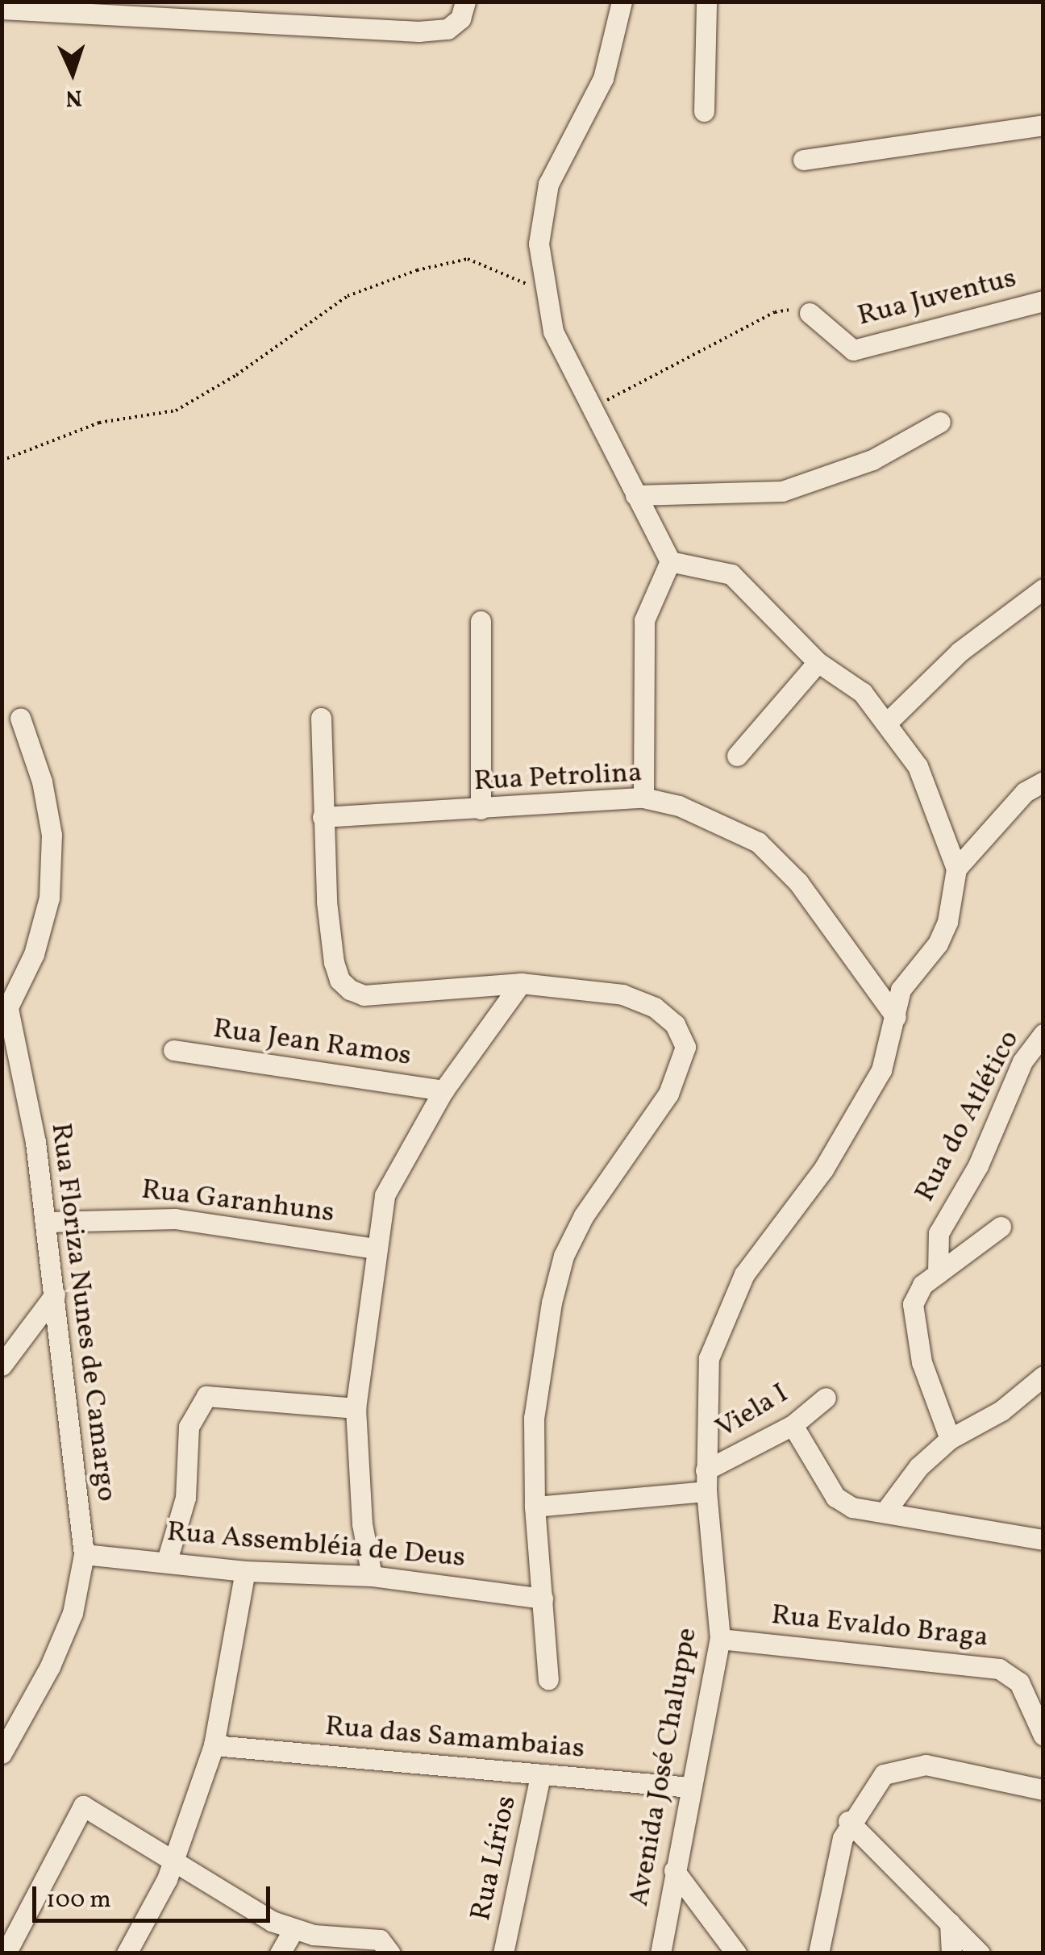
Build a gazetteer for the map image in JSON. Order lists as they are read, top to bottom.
{
  "streets": {
    "street": [
      "Rua Juventus",
      "Rua Petrolina",
      "Rua Jean Ramos",
      "Rua do Atlético",
      "Rua Garanhuns",
      "Rua Floriza Nunes de Camargo",
      "Viela I",
      "Rua Assembléia de Deus",
      "Rua Evaldo Braga",
      "Rua das Samambaias",
      "Avenida José Chaluppe",
      "Rua Lírios"
    ]
  },
  "crossings": [
    ["Rua Petrolina", "Avenida José Chaluppe"],
    ["Rua Garanhuns", "Rua Floriza Nunes de Camargo"],
    ["Rua Floriza Nunes de Camargo", "Rua Assembléia de Deus"],
    ["Viela I", "Avenida José Chaluppe"],
    ["Rua Evaldo Braga", "Avenida José Chaluppe"],
    ["Rua das Samambaias", "Avenida José Chaluppe"],
    ["Rua das Samambaias", "Rua Lírios"]
  ],
  "scale_bar": "100 m",
  "north": "bottom"
}
